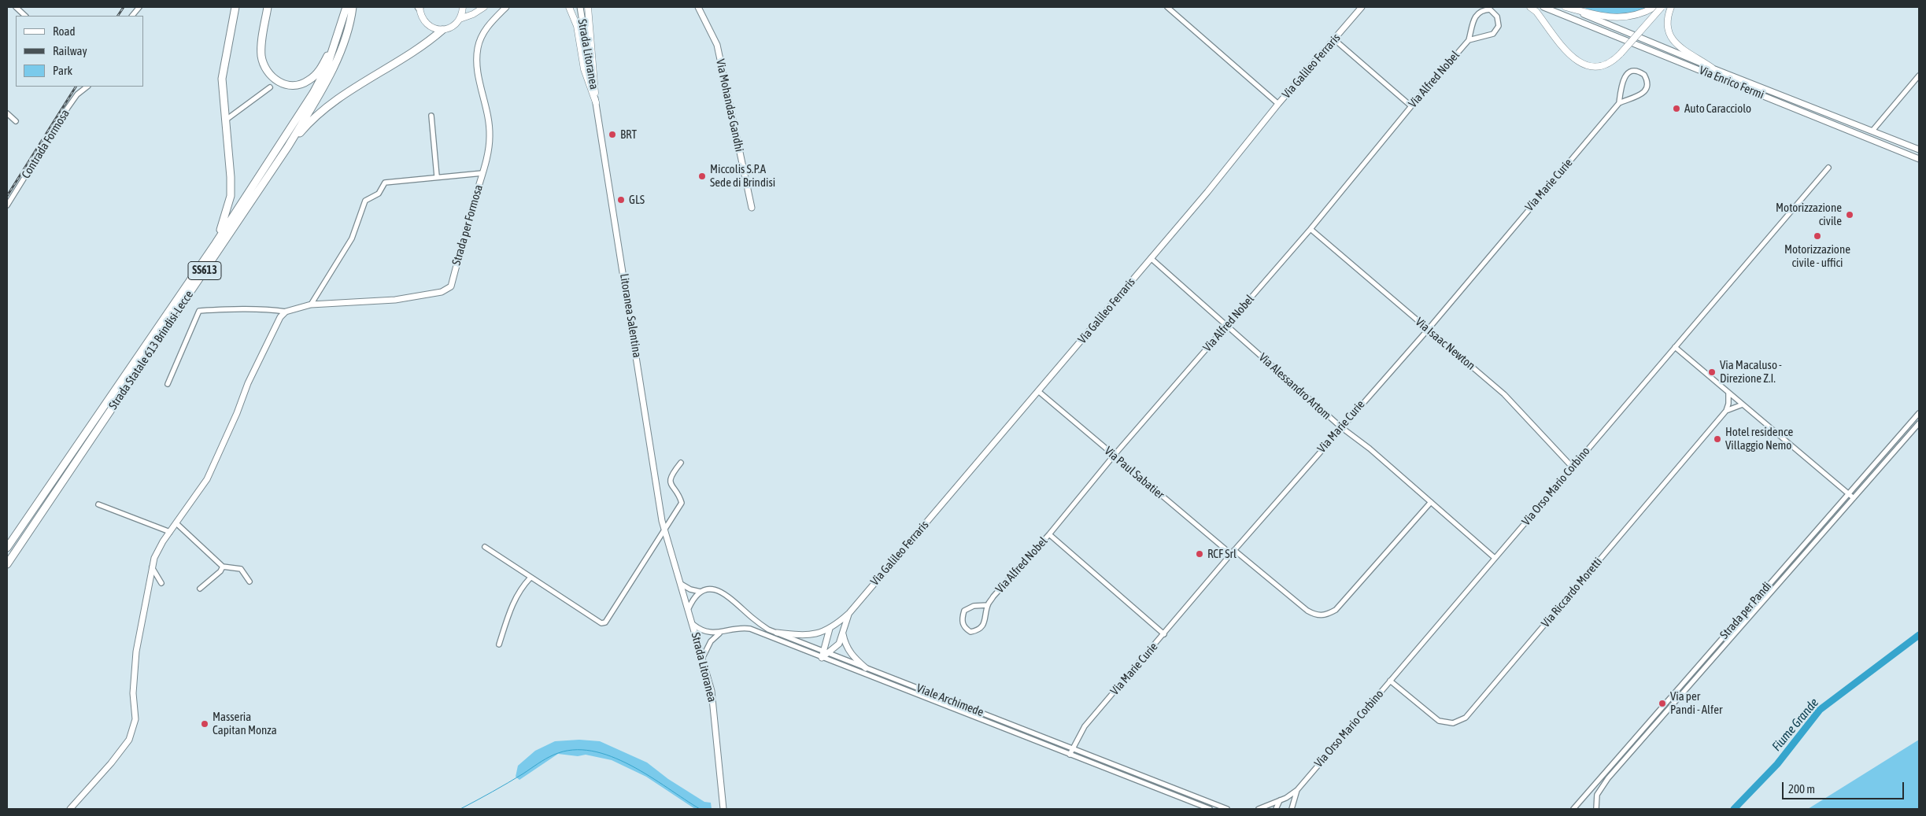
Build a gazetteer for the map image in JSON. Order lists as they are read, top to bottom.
{
  "streets": {
    "highway": ["SS613", "Strada Statale 613 Brindisi-Lecce"],
    "street": [
      "Strada Litoranea",
      "Via Galileo Ferraris",
      "Via Alfred Nobel",
      "Via Enrico Fermi",
      "Via Mohandas Gandhi",
      "Contrada Formosa",
      "Via Marie Curie",
      "Strada per Formosa",
      "Litoranea Salentina",
      "Via Isaac Newton",
      "Via Alessandro Artom",
      "Via Paul Sabatier",
      "Via Orso Mario Corbino",
      "Via Riccardo Moretti",
      "Strada per Pandi",
      "Viale Archimede"
    ]
  },
  "crossings": [
    ["Strada Litoranea", "Litoranea Salentina"],
    ["Strada Litoranea", "Viale Archimede"],
    ["Via Galileo Ferraris", "Via Alessandro Artom"],
    ["Via Galileo Ferraris", "Via Paul Sabatier"],
    ["Via Galileo Ferraris", "Viale Archimede"],
    ["Via Alfred Nobel", "Via Isaac Newton"],
    ["Via Alfred Nobel", "Via Alessandro Artom"],
    ["Via Alfred Nobel", "Via Paul Sabatier"],
    ["Via Marie Curie", "Via Isaac Newton"],
    ["Via Marie Curie", "Via Alessandro Artom"],
    ["Via Marie Curie", "Via Paul Sabatier"],
    ["Via Marie Curie", "Viale Archimede"],
    ["Via Isaac Newton", "Via Orso Mario Corbino"],
    ["Via Alessandro Artom", "Via Orso Mario Corbino"],
    ["Via Orso Mario Corbino", "Via Riccardo Moretti"]
  ],
  "water": ["Fiume Grande"],
  "places": [
    "Auto Caracciolo",
    "BRT",
    "Miccolis S.P.A Sede di Brindisi",
    "GLS",
    "Motorizzazione civile",
    "Motorizzazione civile - uffici",
    "Via Macaluso - Direzione Z.I.",
    "Hotel residence Villaggio Nemo",
    "RCF Srl",
    "Via per Pandi - Alfer",
    "Masseria Capitan Monza"
  ],
  "legend": ["Road", "Railway", "Park"],
  "scale_bar": "200 m"
}
